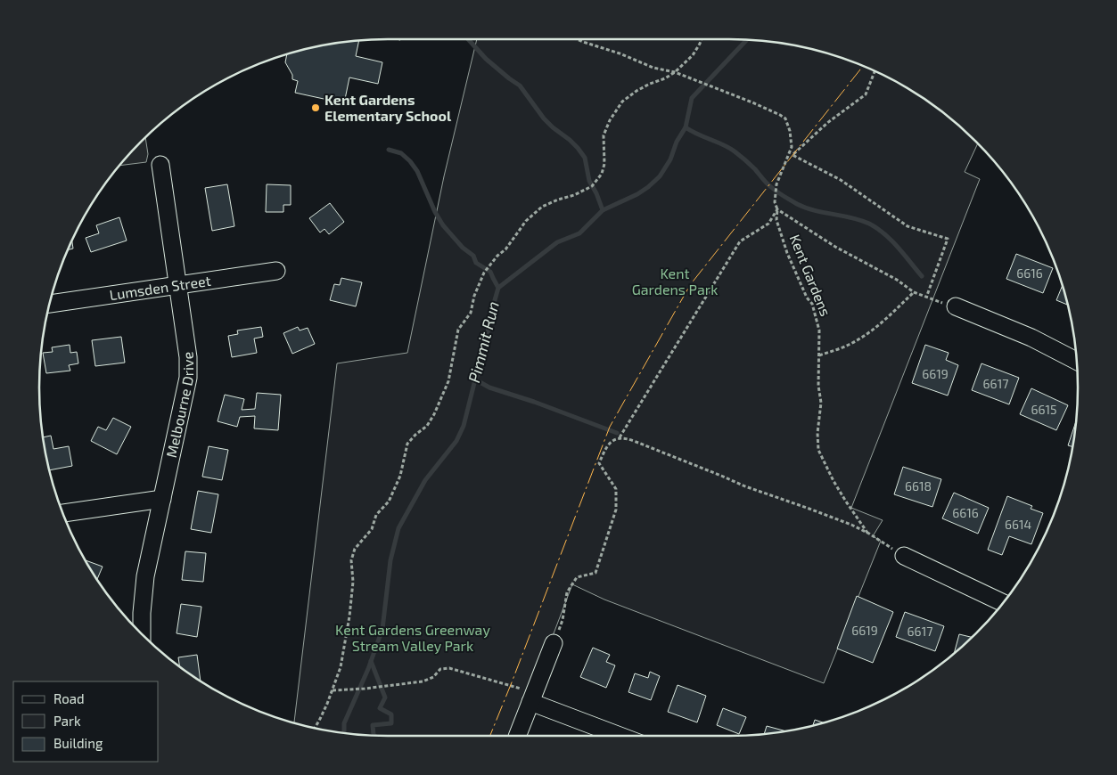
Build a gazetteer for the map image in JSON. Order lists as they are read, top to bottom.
{
  "streets": {
    "street": ["Lumsden Street", "Melbourne Drive"],
    "path": ["Kent Gardens"]
  },
  "crossings": [
    ["Lumsden Street", "Melbourne Drive"]
  ],
  "water": ["Pimmit Run"],
  "parks": ["Kent Gardens Park", "Kent Gardens Greenway Stream Valley Park"],
  "places": ["Kent Gardens Elementary School"],
  "house_numbers": [
    "6616",
    "6619",
    "6617",
    "6615",
    "6618",
    "6616",
    "6614",
    "6619",
    "6617"
  ],
  "legend": ["Road", "Park", "Building"]
}
